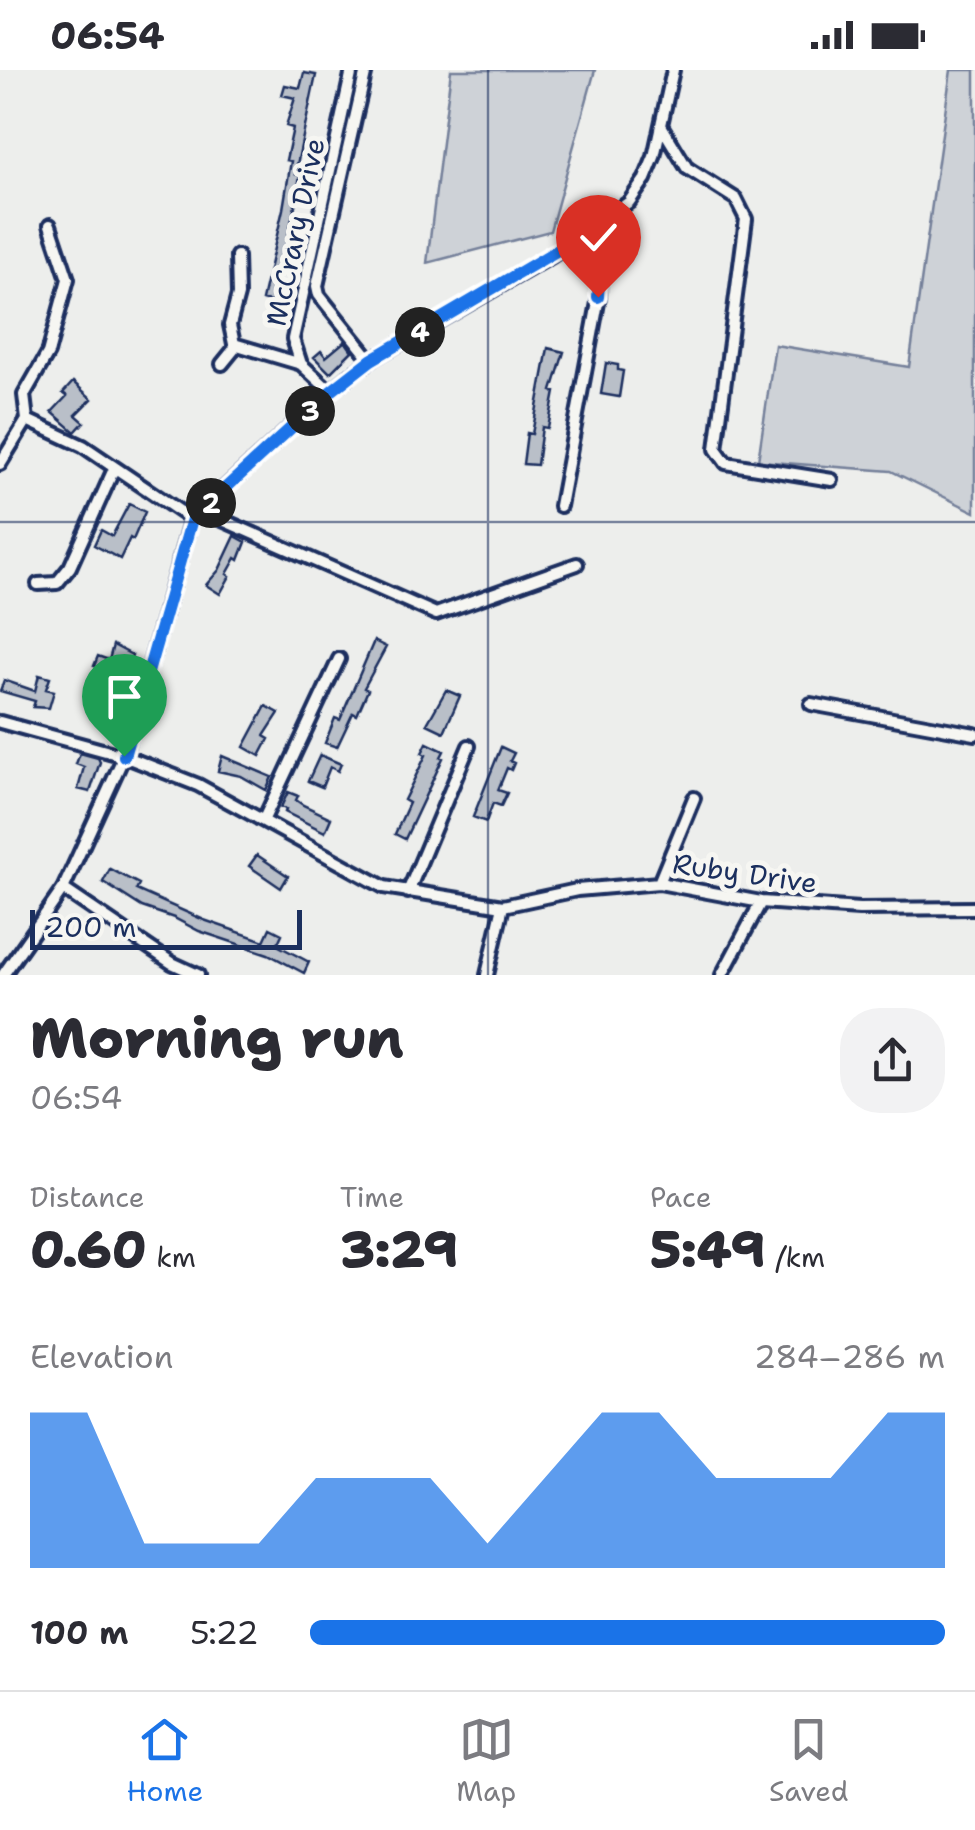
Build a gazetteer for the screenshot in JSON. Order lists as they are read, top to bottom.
{
  "streets": {
    "street": ["McCrary Drive", "Ruby Drive"]
  },
  "scale_bar": "200 m",
  "page": {
    "status": "06:54",
    "pins": ["4", "3", "2"],
    "scale": "200 m",
    "heading": ["Morning run", "06:54"],
    "stats": [
      ["Distance", "0.60 km"],
      ["Time", "3:29"],
      ["Pace", "5:49 /km"]
    ],
    "chart": ["Elevation", "284–286 m"],
    "list": [
      {
        "name": "100 m",
        "note": "5:22"
      }
    ],
    "tabs": ["Home", "Map", "Saved"]
  }
}
